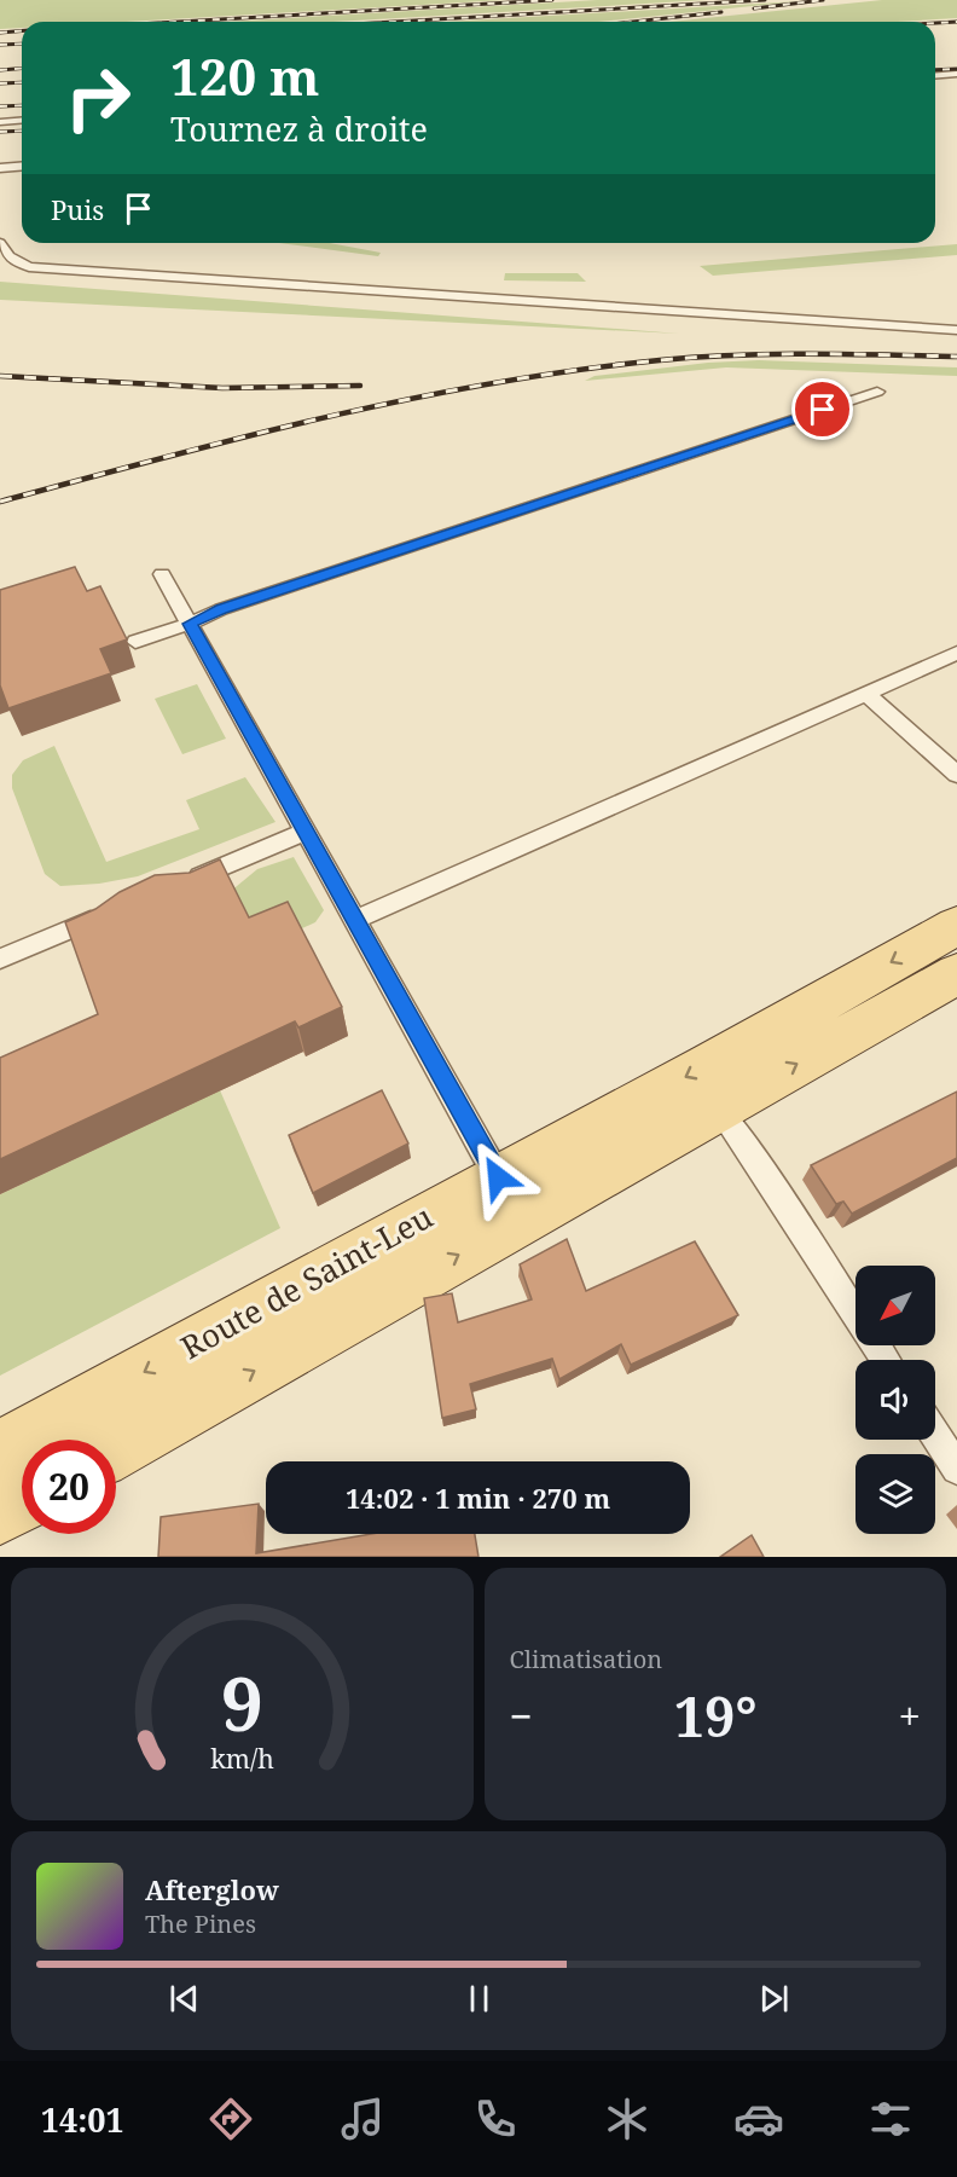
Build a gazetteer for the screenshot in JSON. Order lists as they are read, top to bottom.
{
  "streets": {
    "main road": ["Route de Saint-Leu"]
  },
  "north": "bottom left",
  "page": {
    "turn": ["120 m", "Tournez à droite"],
    "then": "Puis",
    "limit": "20",
    "trip": "14:02 · 1 min · 270 m",
    "tile": "Climatisation",
    "heat": ["−", "19°", "+"],
    "song": ["Afterglow", "The Pines"],
    "tabs": "14:01",
    "gauge": ["9", "km/h"]
  }
}
